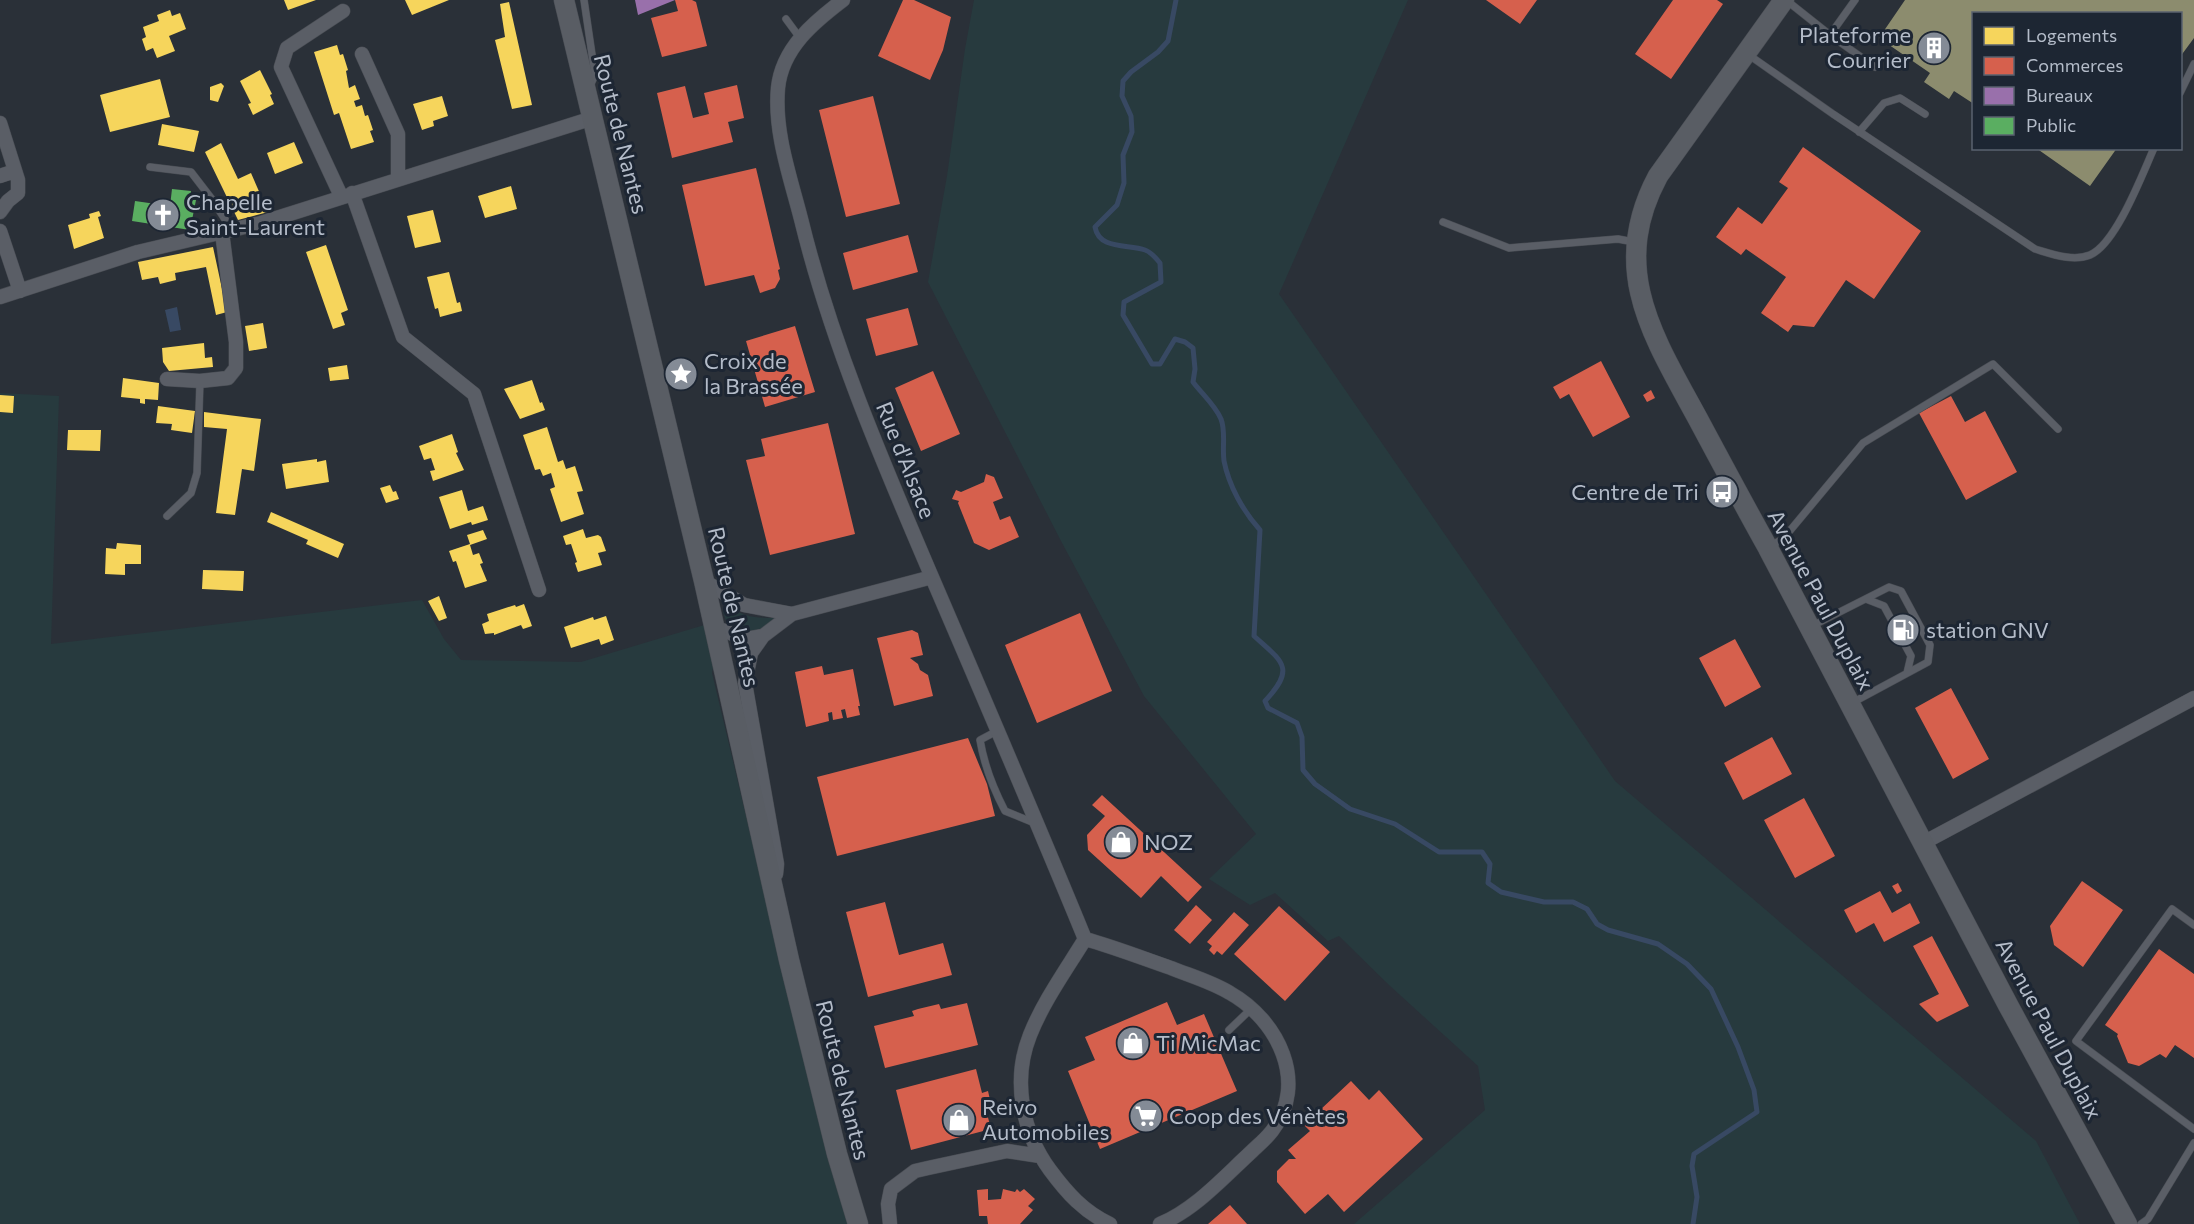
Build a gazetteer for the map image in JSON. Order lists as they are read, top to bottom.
{
  "streets": {
    "main road": ["Route de Nantes", "Avenue Paul Duplaix"],
    "street": ["Rue d'Alsace"]
  },
  "places": {
    "building": ["Plateforme Courrier"],
    "church": ["Chapelle Saint-Laurent"],
    "place": ["Croix de la Brassée"],
    "bus stop": ["Centre de Tri"],
    "fuel station": ["station GNV"],
    "shop": ["NOZ", "Ti MicMac", "Reivo Automobiles"],
    "supermarket": ["Coop des Vénètes"]
  },
  "legend": [
    "Logements",
    "Commerces",
    "Bureaux",
    "Public"
  ]
}
